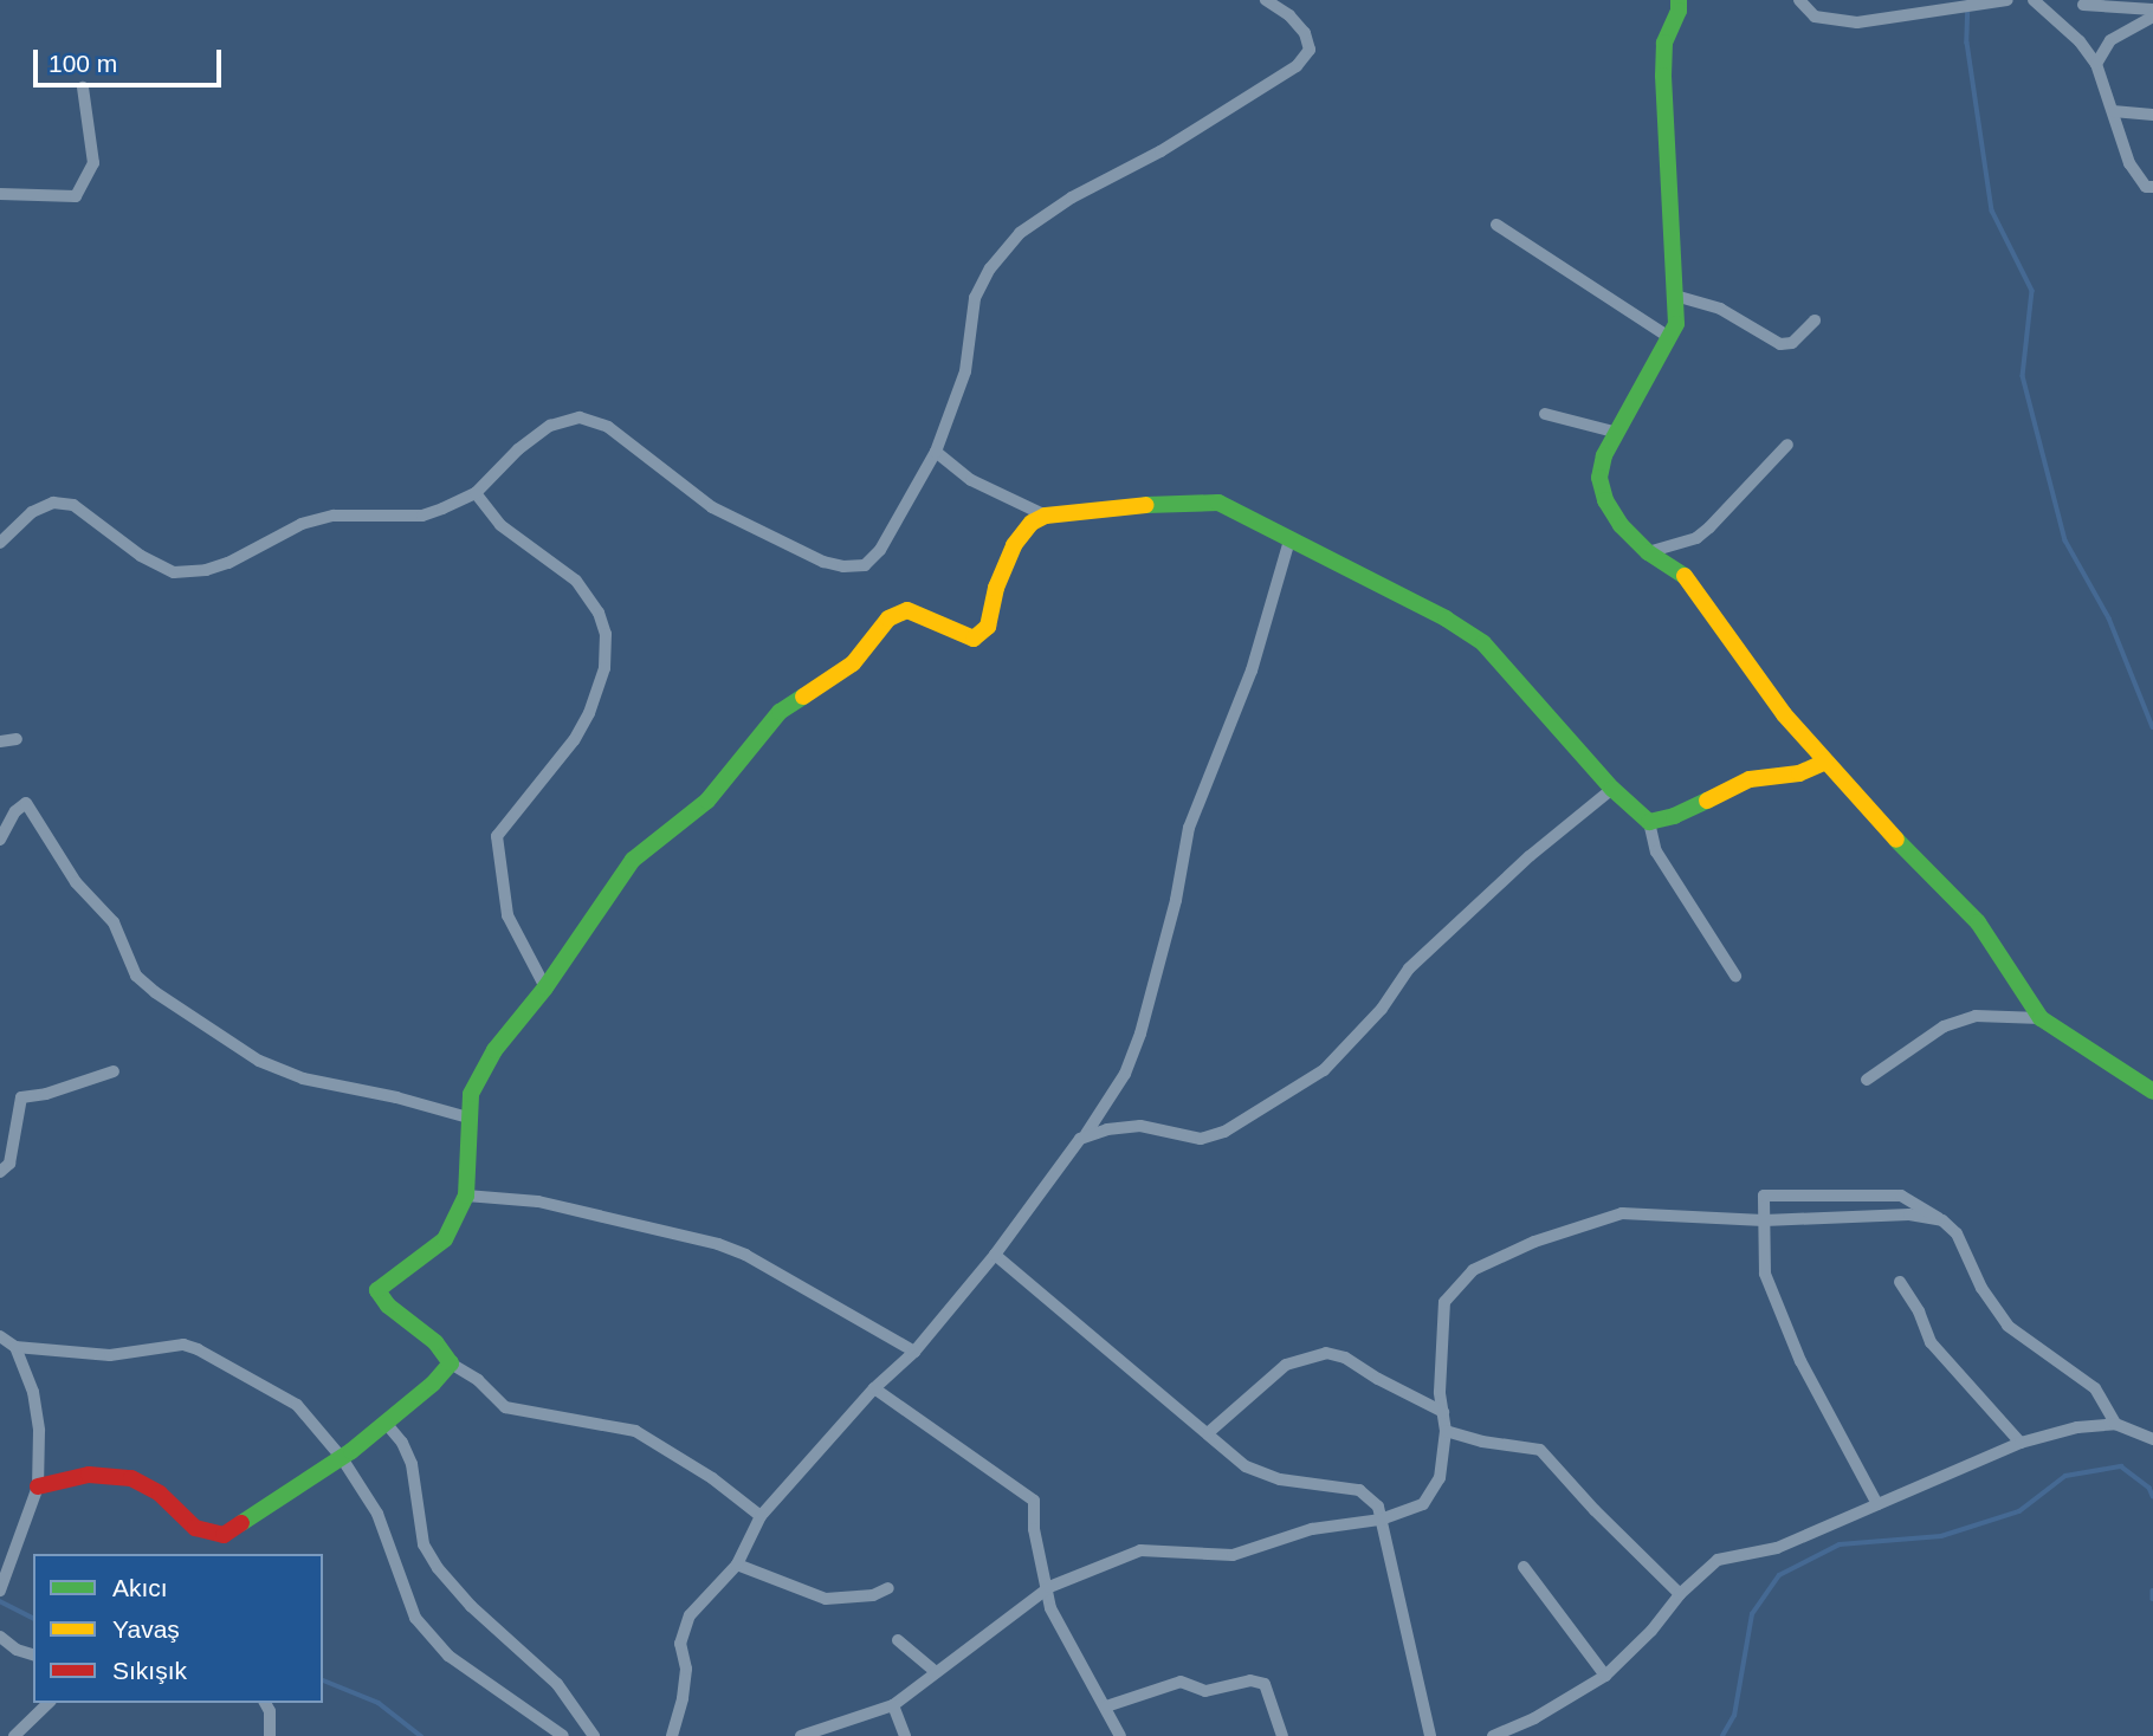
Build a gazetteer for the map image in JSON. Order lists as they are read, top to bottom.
{
  "legend": ["Akıcı", "Yavaş", "Sıkışık"],
  "scale_bar": "100 m"
}
